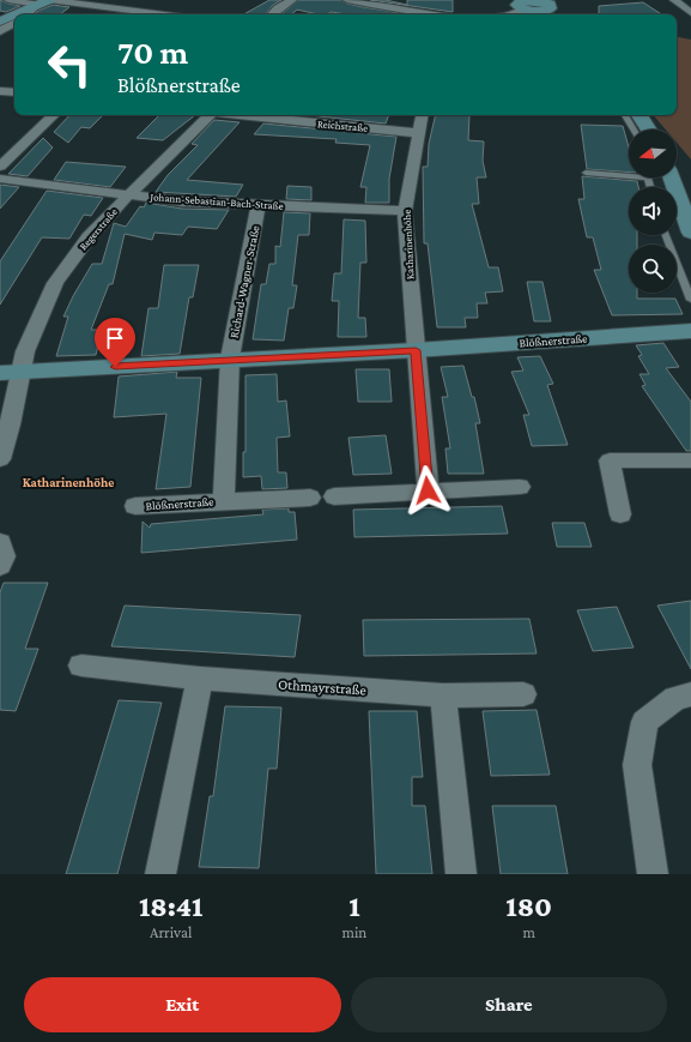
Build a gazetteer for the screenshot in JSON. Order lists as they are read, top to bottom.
{
  "streets": {
    "street": [
      "Reichstraße",
      "Johann-Sebastian-Bach-Straße",
      "Regerstraße",
      "Katharinenhöhe",
      "Richard-Wagner-Straße",
      "Blößnerstraße",
      "Othmayrstraße"
    ]
  },
  "crossings": [
    ["Reichstraße", "Katharinenhöhe"],
    ["Johann-Sebastian-Bach-Straße", "Regerstraße"],
    ["Johann-Sebastian-Bach-Straße", "Katharinenhöhe"],
    ["Johann-Sebastian-Bach-Straße", "Richard-Wagner-Straße"],
    ["Regerstraße", "Blößnerstraße"],
    ["Katharinenhöhe", "Blößnerstraße"],
    ["Richard-Wagner-Straße", "Blößnerstraße"]
  ],
  "districts": ["Katharinenhöhe"],
  "north": "left",
  "page": {
    "turn": ["70 m", "Blößnerstraße"],
    "eta": [
      "18:41",
      "Arrival",
      "1",
      "min",
      "180",
      "m"
    ],
    "buttons": ["Exit", "Share"]
  }
}
